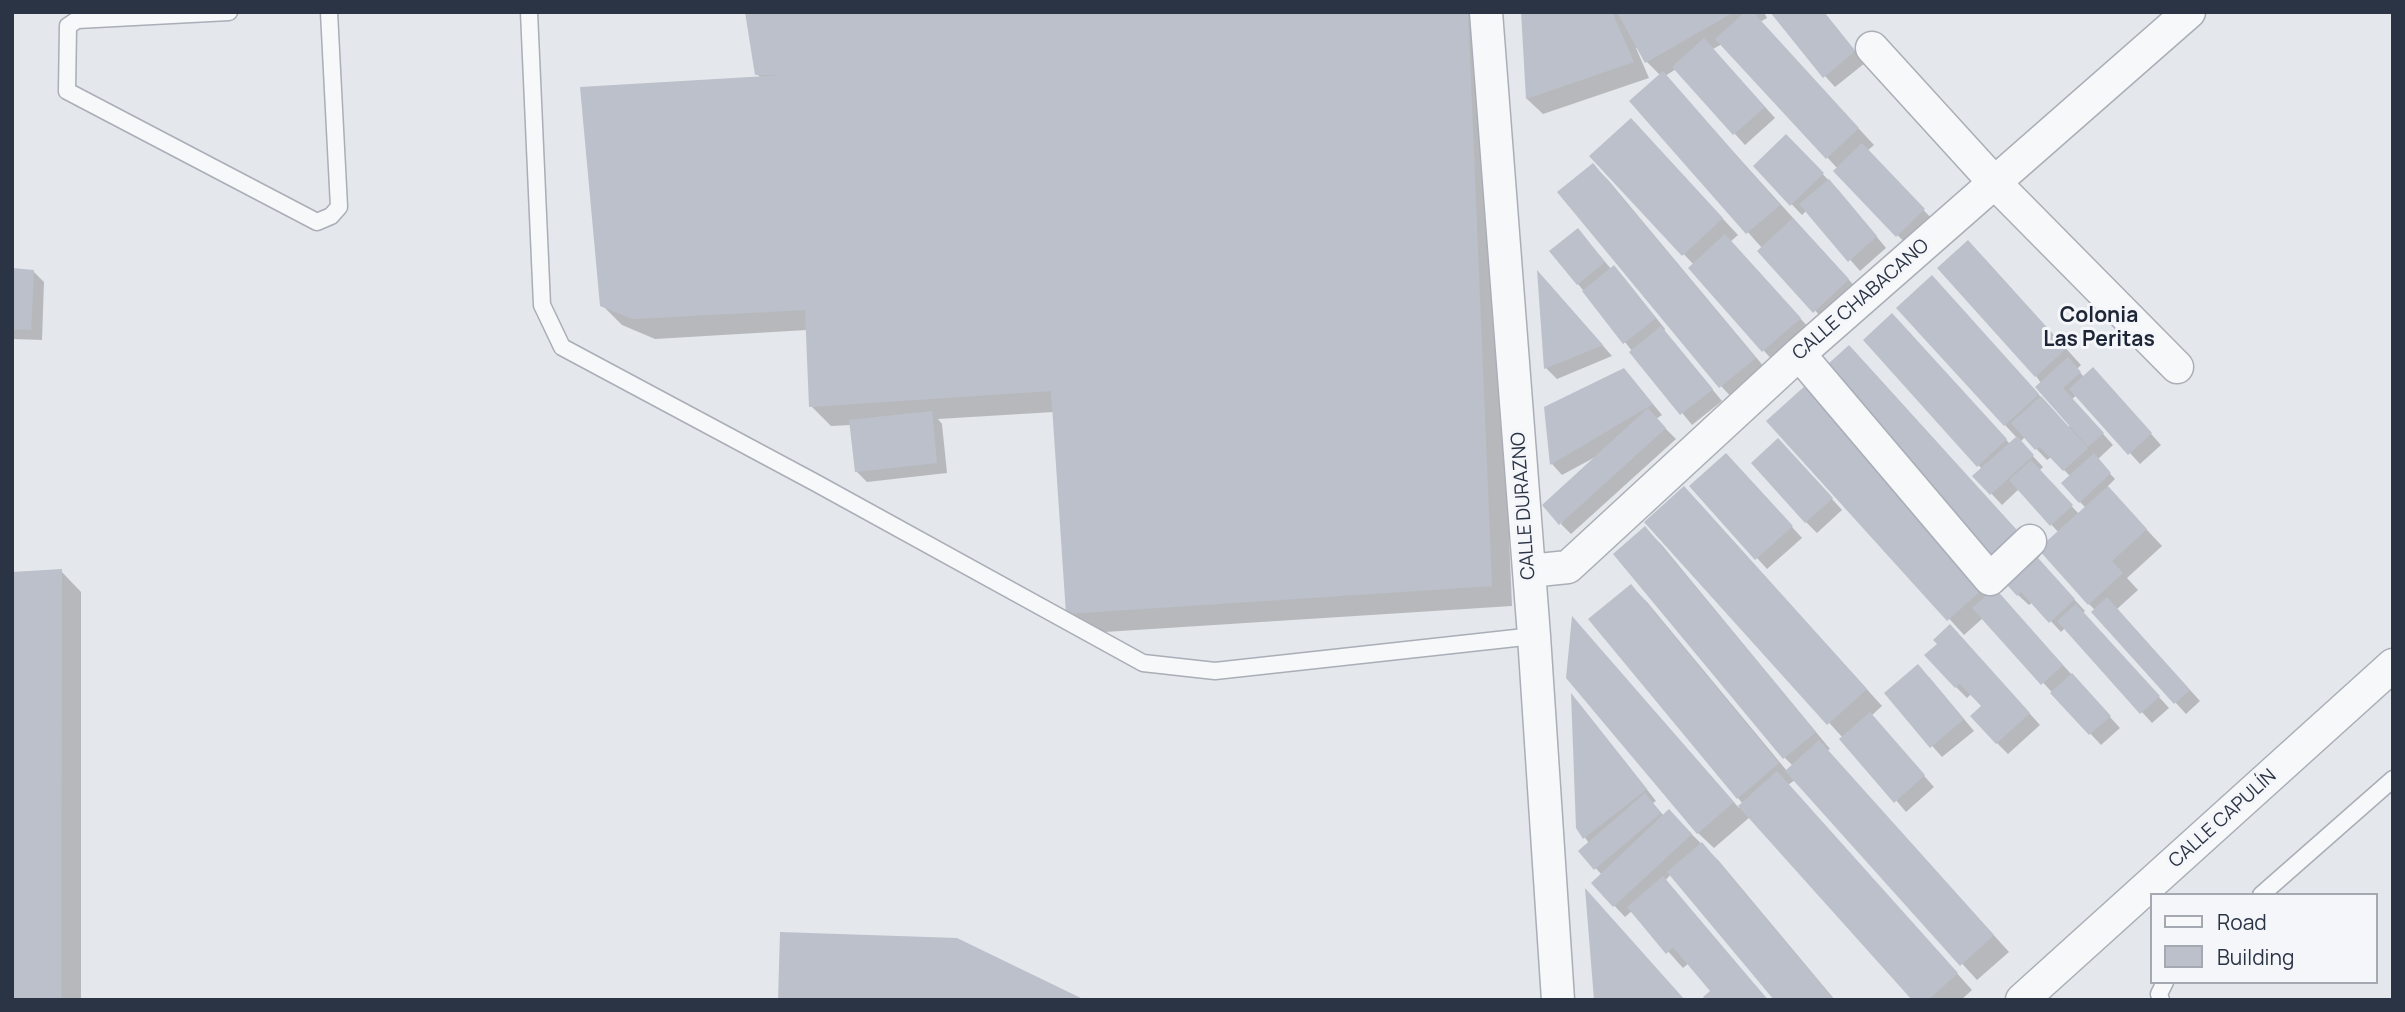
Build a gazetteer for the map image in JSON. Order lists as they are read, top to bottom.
{
  "streets": {
    "street": ["CALLE CHABACANO", "CALLE DURAZNO", "CALLE CAPULÍN"]
  },
  "crossings": [
    ["CALLE CHABACANO", "CALLE DURAZNO"]
  ],
  "districts": ["Colonia Las Peritas"],
  "legend": ["Road", "Building"]
}
